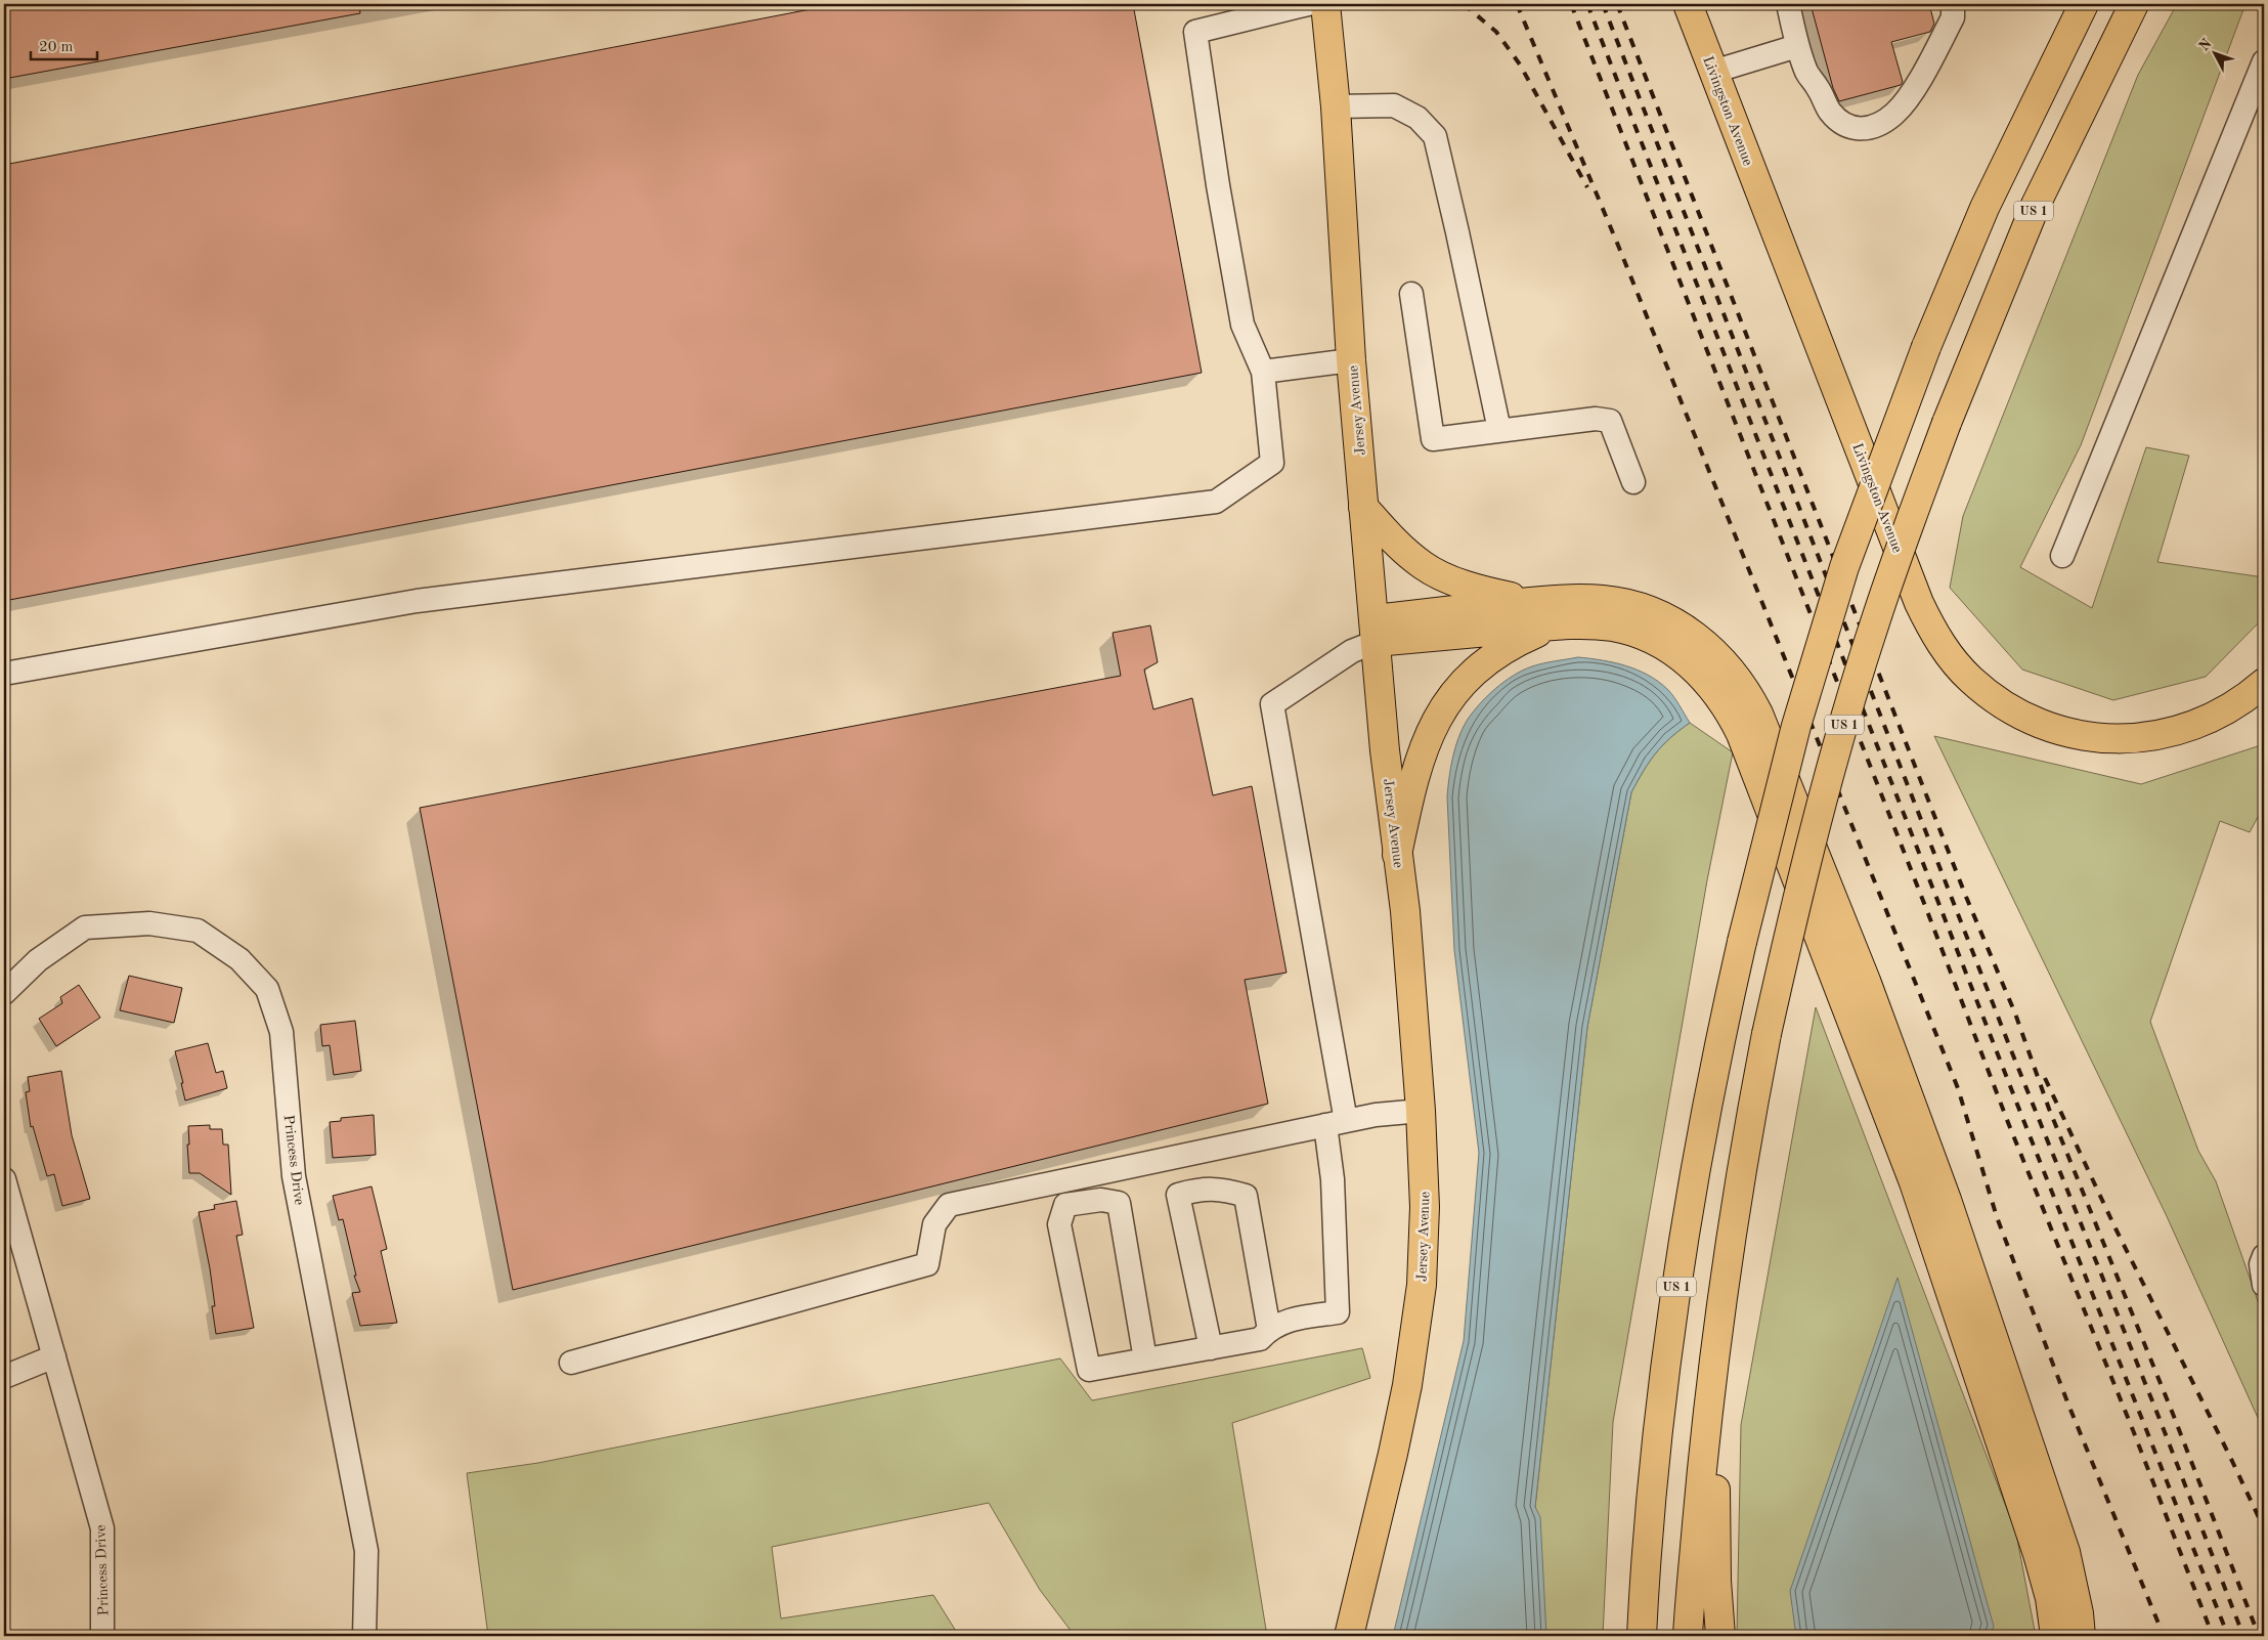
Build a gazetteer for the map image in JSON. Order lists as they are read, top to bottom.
{
  "streets": {
    "main road": ["Livingston Avenue", "US 1", "Jersey Avenue"],
    "street": ["Princess Drive"]
  },
  "scale_bar": "20 m",
  "north": "top left"
}
